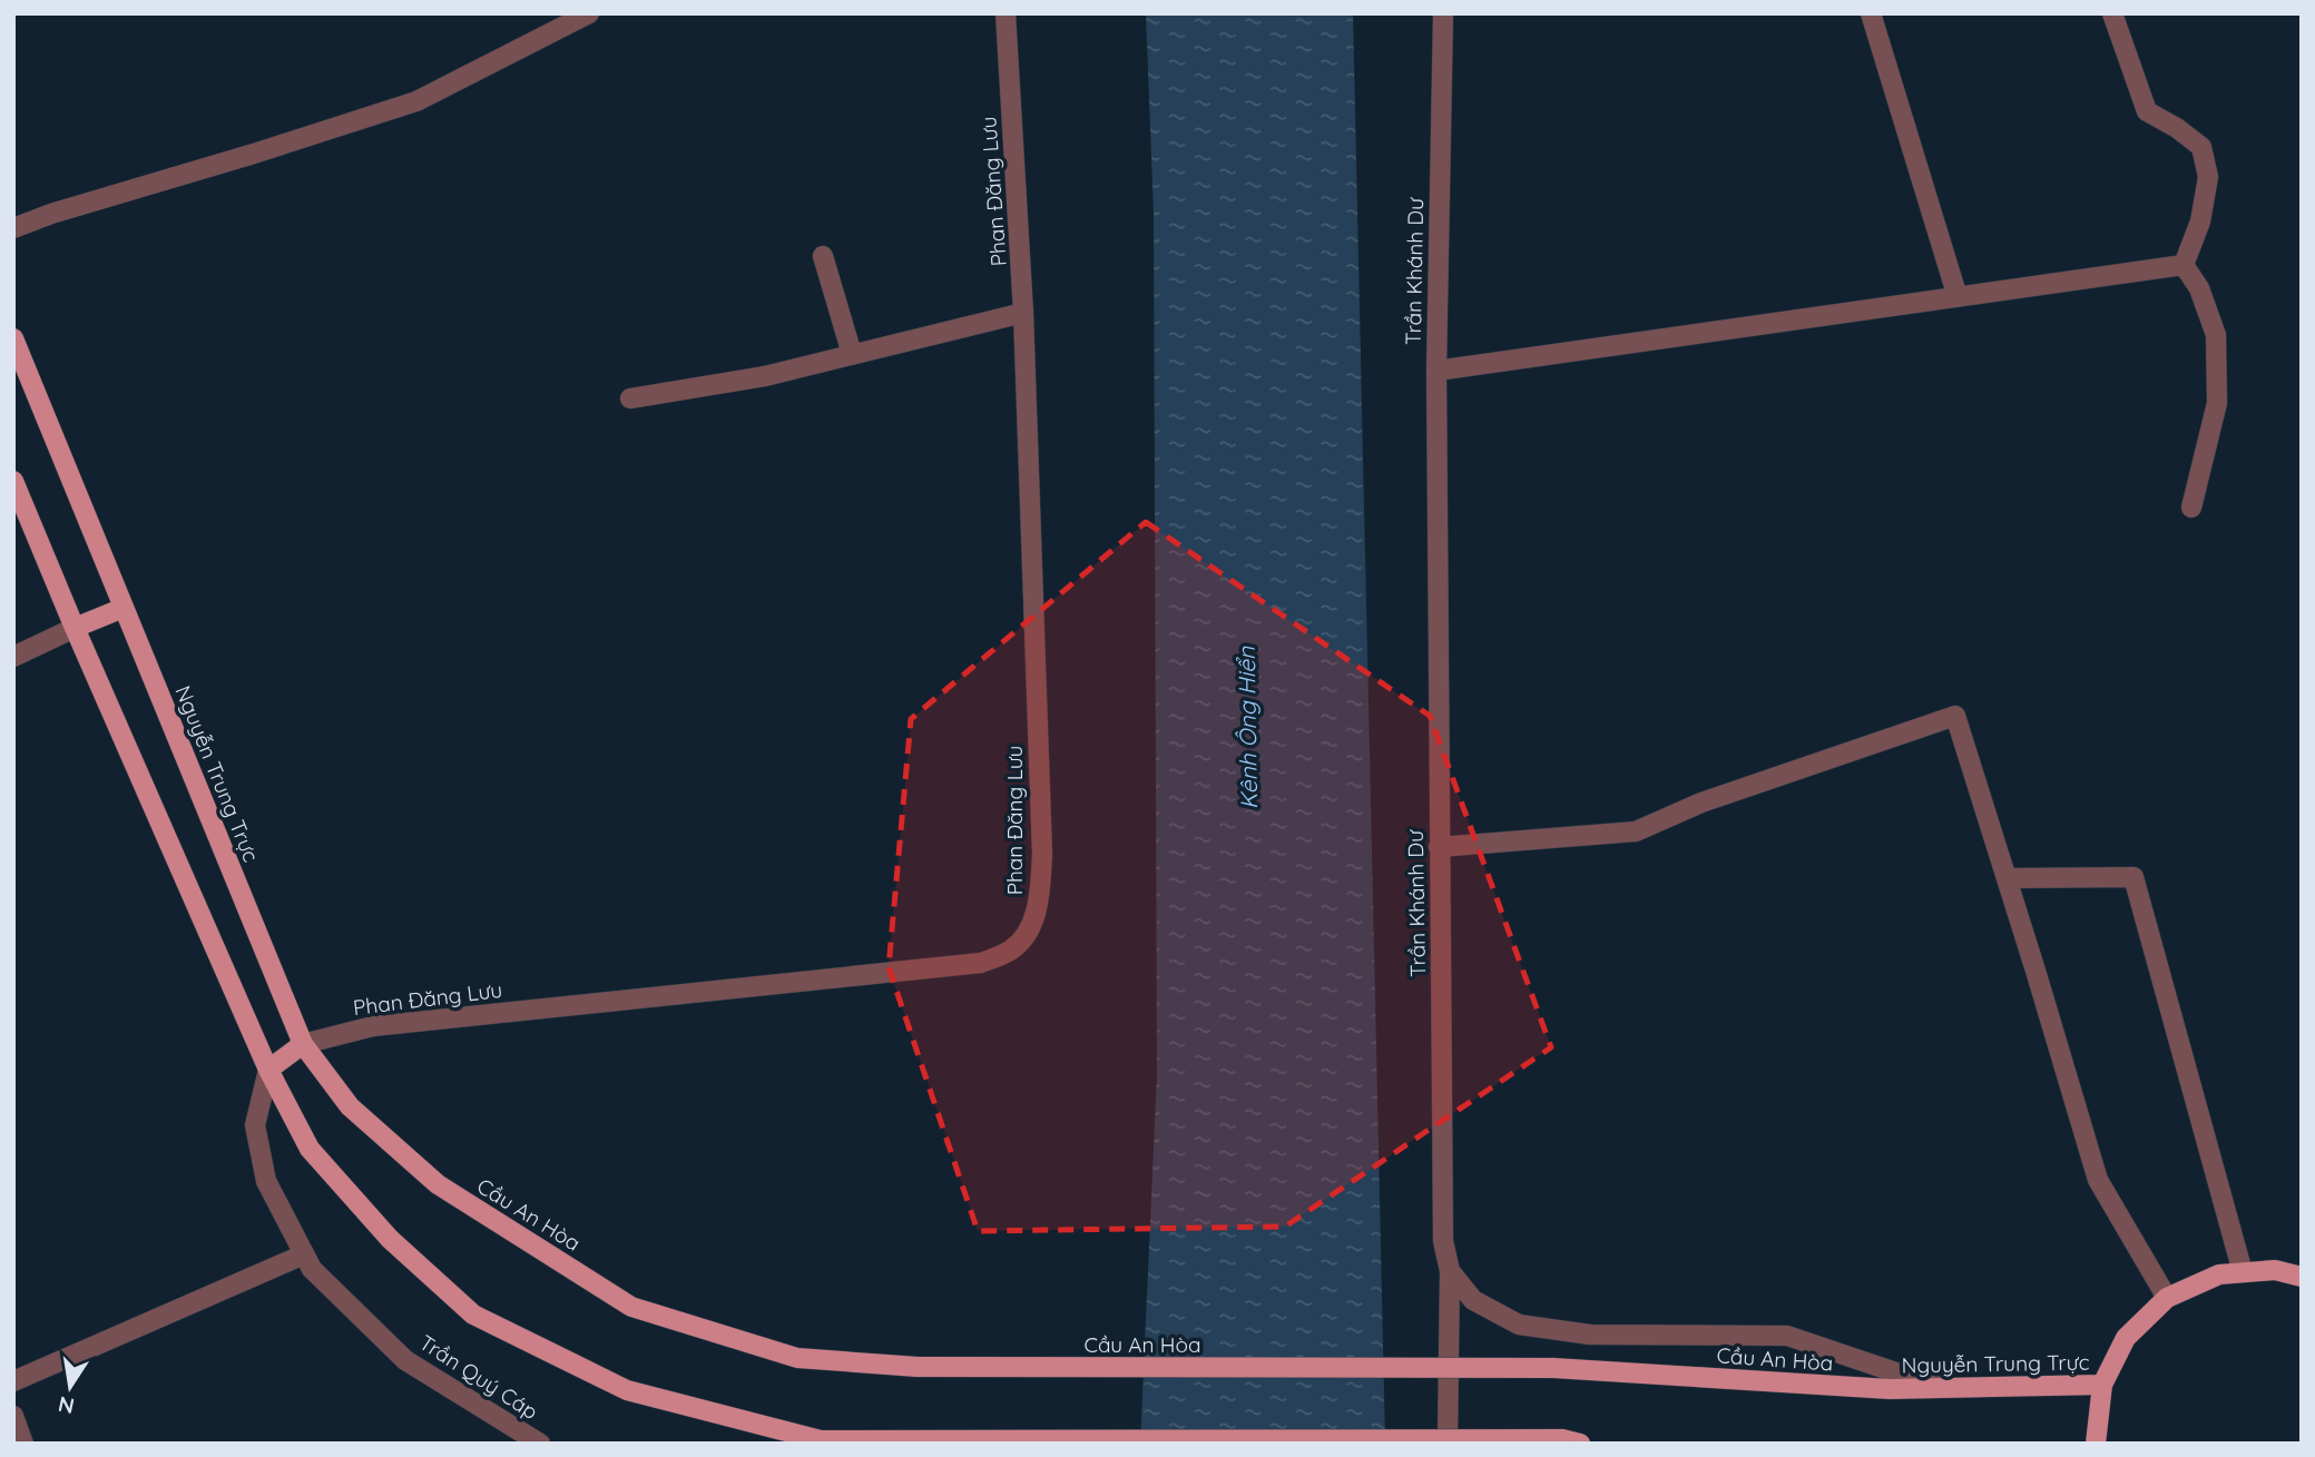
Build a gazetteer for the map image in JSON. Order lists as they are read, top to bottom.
{
  "streets": {
    "main road": ["Nguyễn Trung Trực", "Cầu An Hòa"],
    "street": ["Phan Đăng Lưu", "Trần Khánh Dư", "Trần Quý Cáp"]
  },
  "crossings": [
    ["Phan Đăng Lưu", "Nguyễn Trung Trực"],
    ["Nguyễn Trung Trực", "Cầu An Hòa"]
  ],
  "water": ["Kênh Ông Hiển"],
  "north": "bottom"
}
